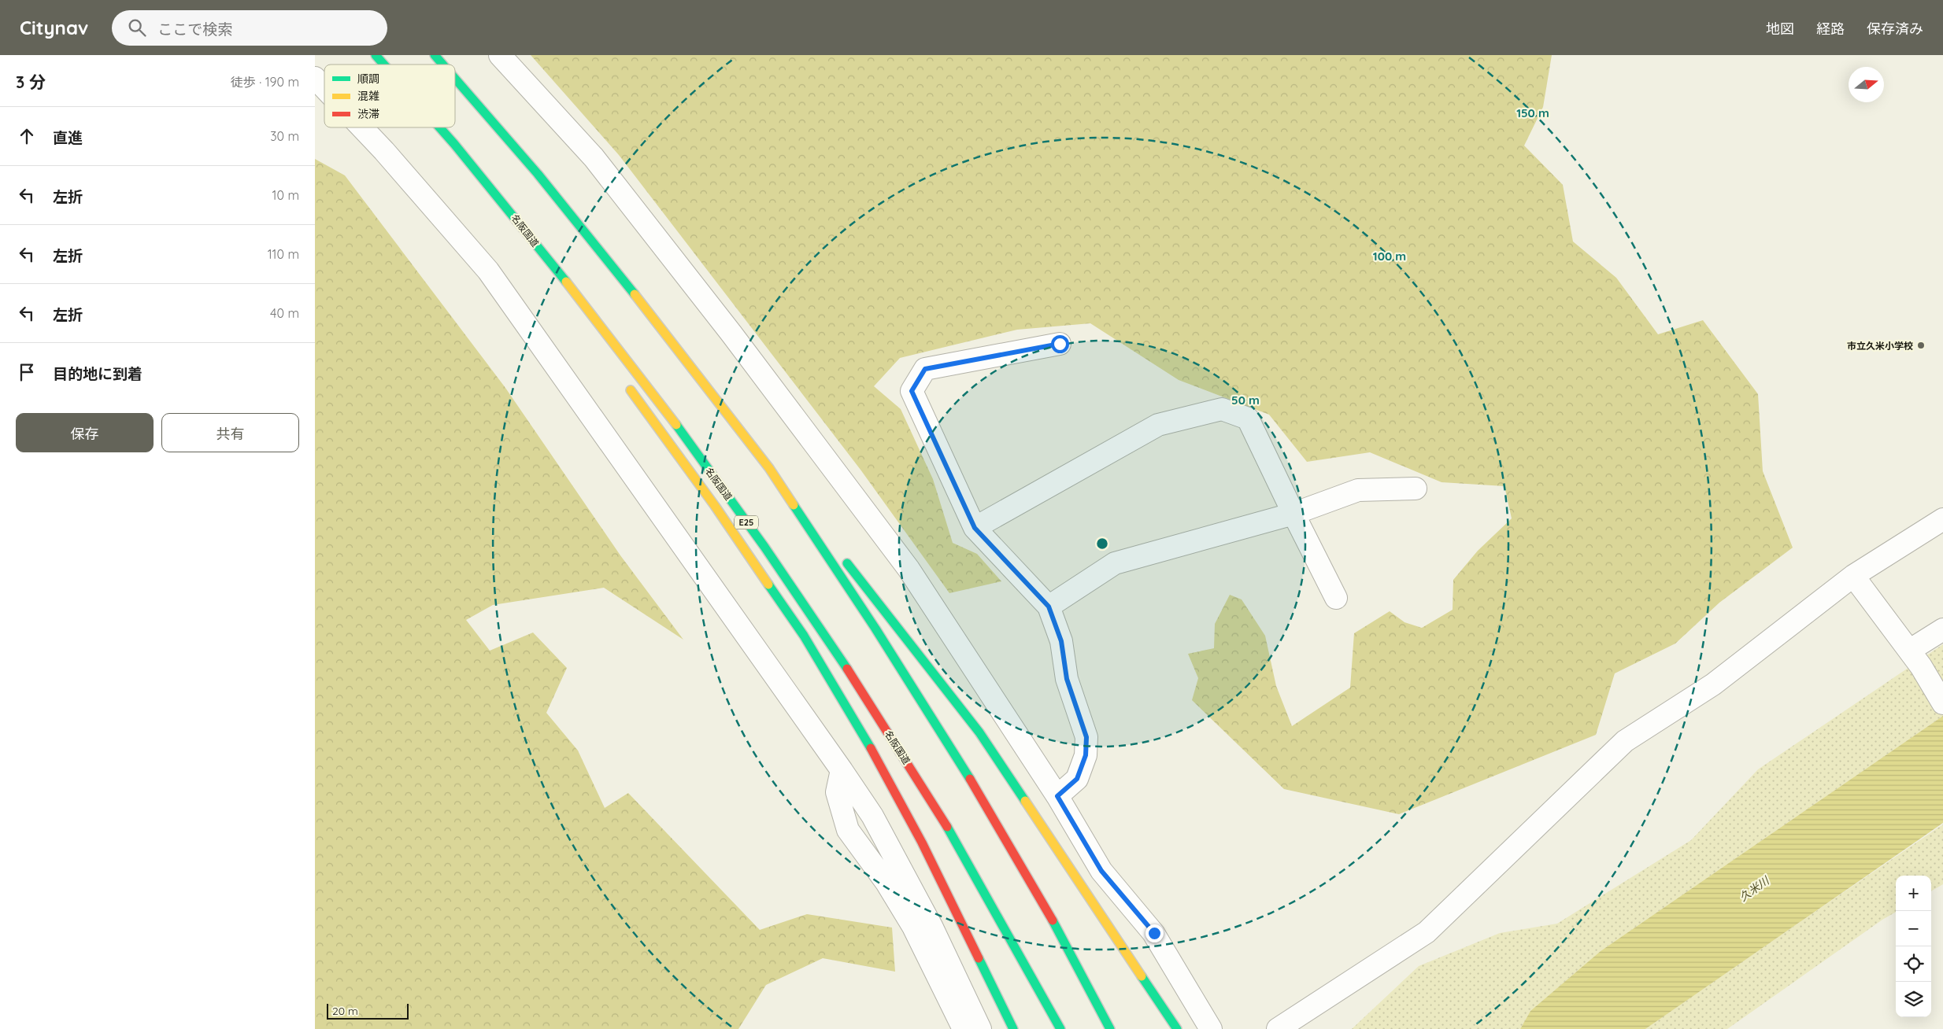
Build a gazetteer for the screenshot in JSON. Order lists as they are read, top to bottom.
{
  "streets": {
    "highway": ["名阪国道", "E25"]
  },
  "water": ["久米川"],
  "places": ["市立久米小学校"],
  "legend": ["順調", "混雑", "渋滞"],
  "scale_bar": "20 m",
  "north": "right",
  "page": {
    "header": "Citynav",
    "search": "ここで検索",
    "nav": ["地図", "経路", "保存済み"],
    "heading": ["3 分", "徒歩 · 190 m"],
    "list": [
      ["直進", "30 m"],
      ["左折", "10 m"],
      ["左折", "110 m"],
      ["左折", "40 m"],
      "目的地に到着"
    ],
    "buttons": ["保存", "共有"],
    "map_buttons": ["+", "−"],
    "scale": "20 m"
  },
  "rings": ["150 m", "100 m", "50 m"]
}
